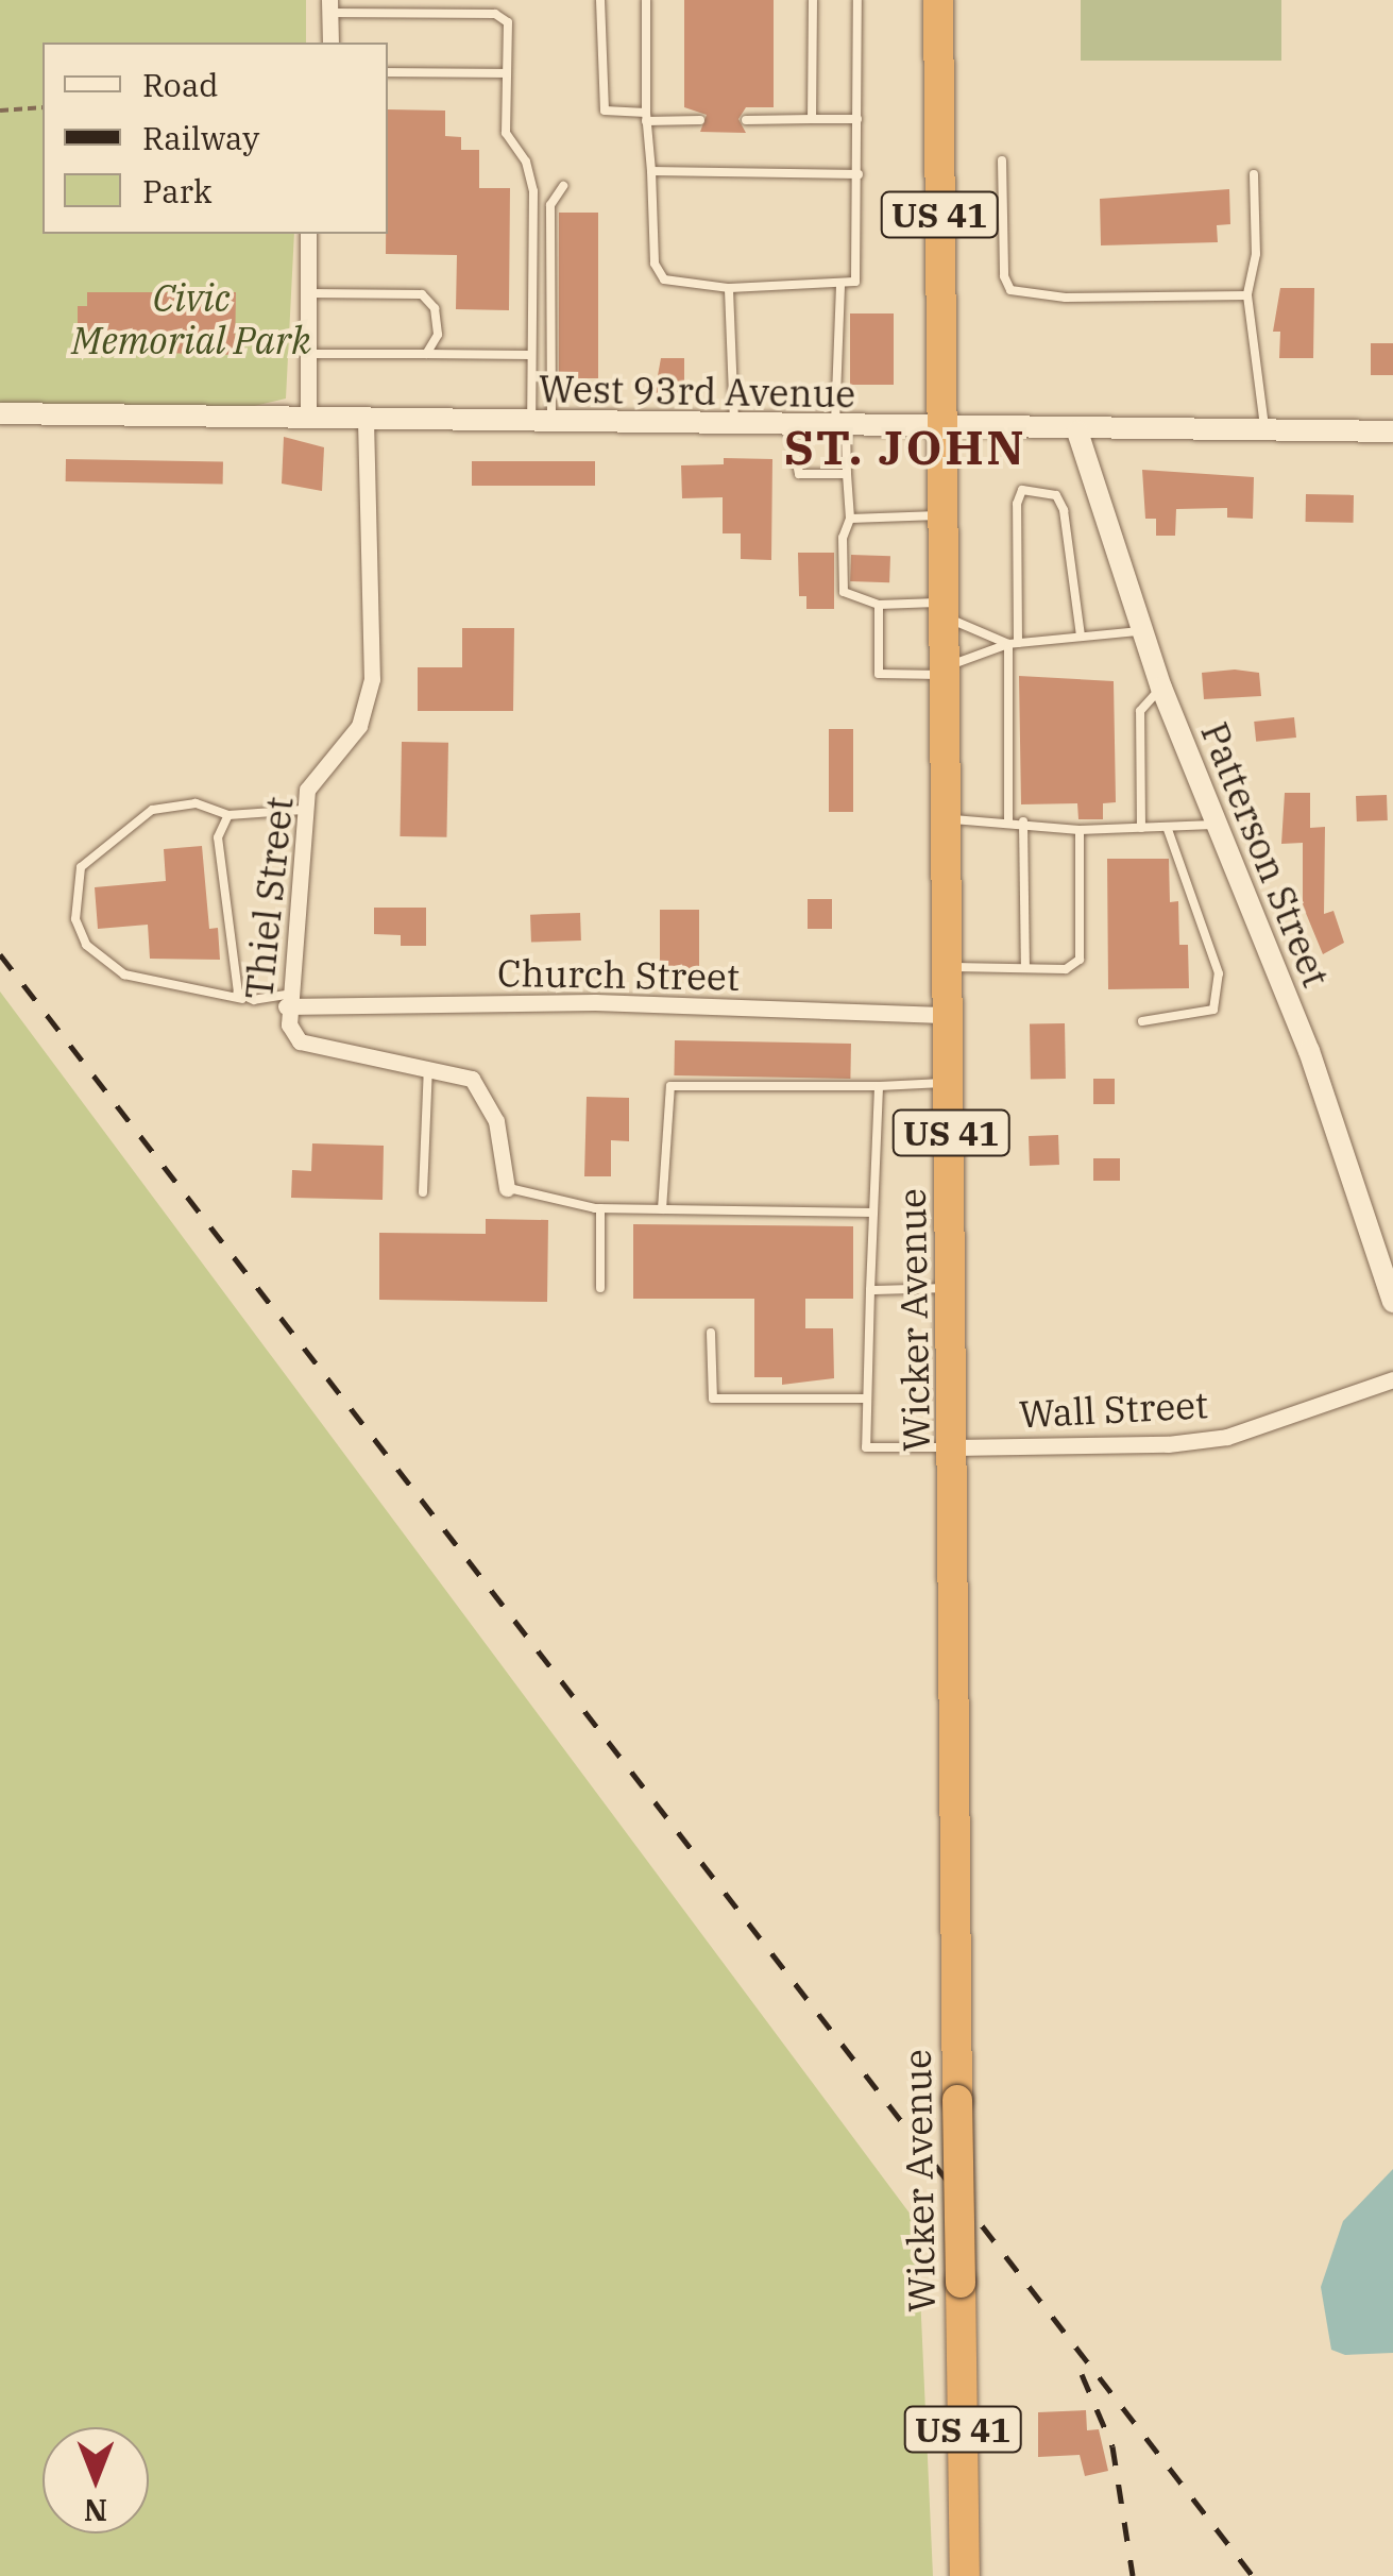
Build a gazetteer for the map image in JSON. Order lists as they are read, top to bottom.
{
  "streets": {
    "highway": ["US 41", "Wicker Avenue"],
    "street": [
      "West 93rd Avenue",
      "Patterson Street",
      "Thiel Street",
      "Church Street",
      "Wall Street"
    ]
  },
  "crossings": [
    ["West 93rd Avenue", "Patterson Street"],
    ["West 93rd Avenue", "Thiel Street"],
    ["West 93rd Avenue", "Wicker Avenue"],
    ["Thiel Street", "Church Street"],
    ["Church Street", "Wicker Avenue"],
    ["Wicker Avenue", "Wall Street"]
  ],
  "districts": ["ST. JOHN"],
  "parks": ["Civic Memorial Park"],
  "legend": ["Road", "Railway", "Park"],
  "north": "bottom"
}
